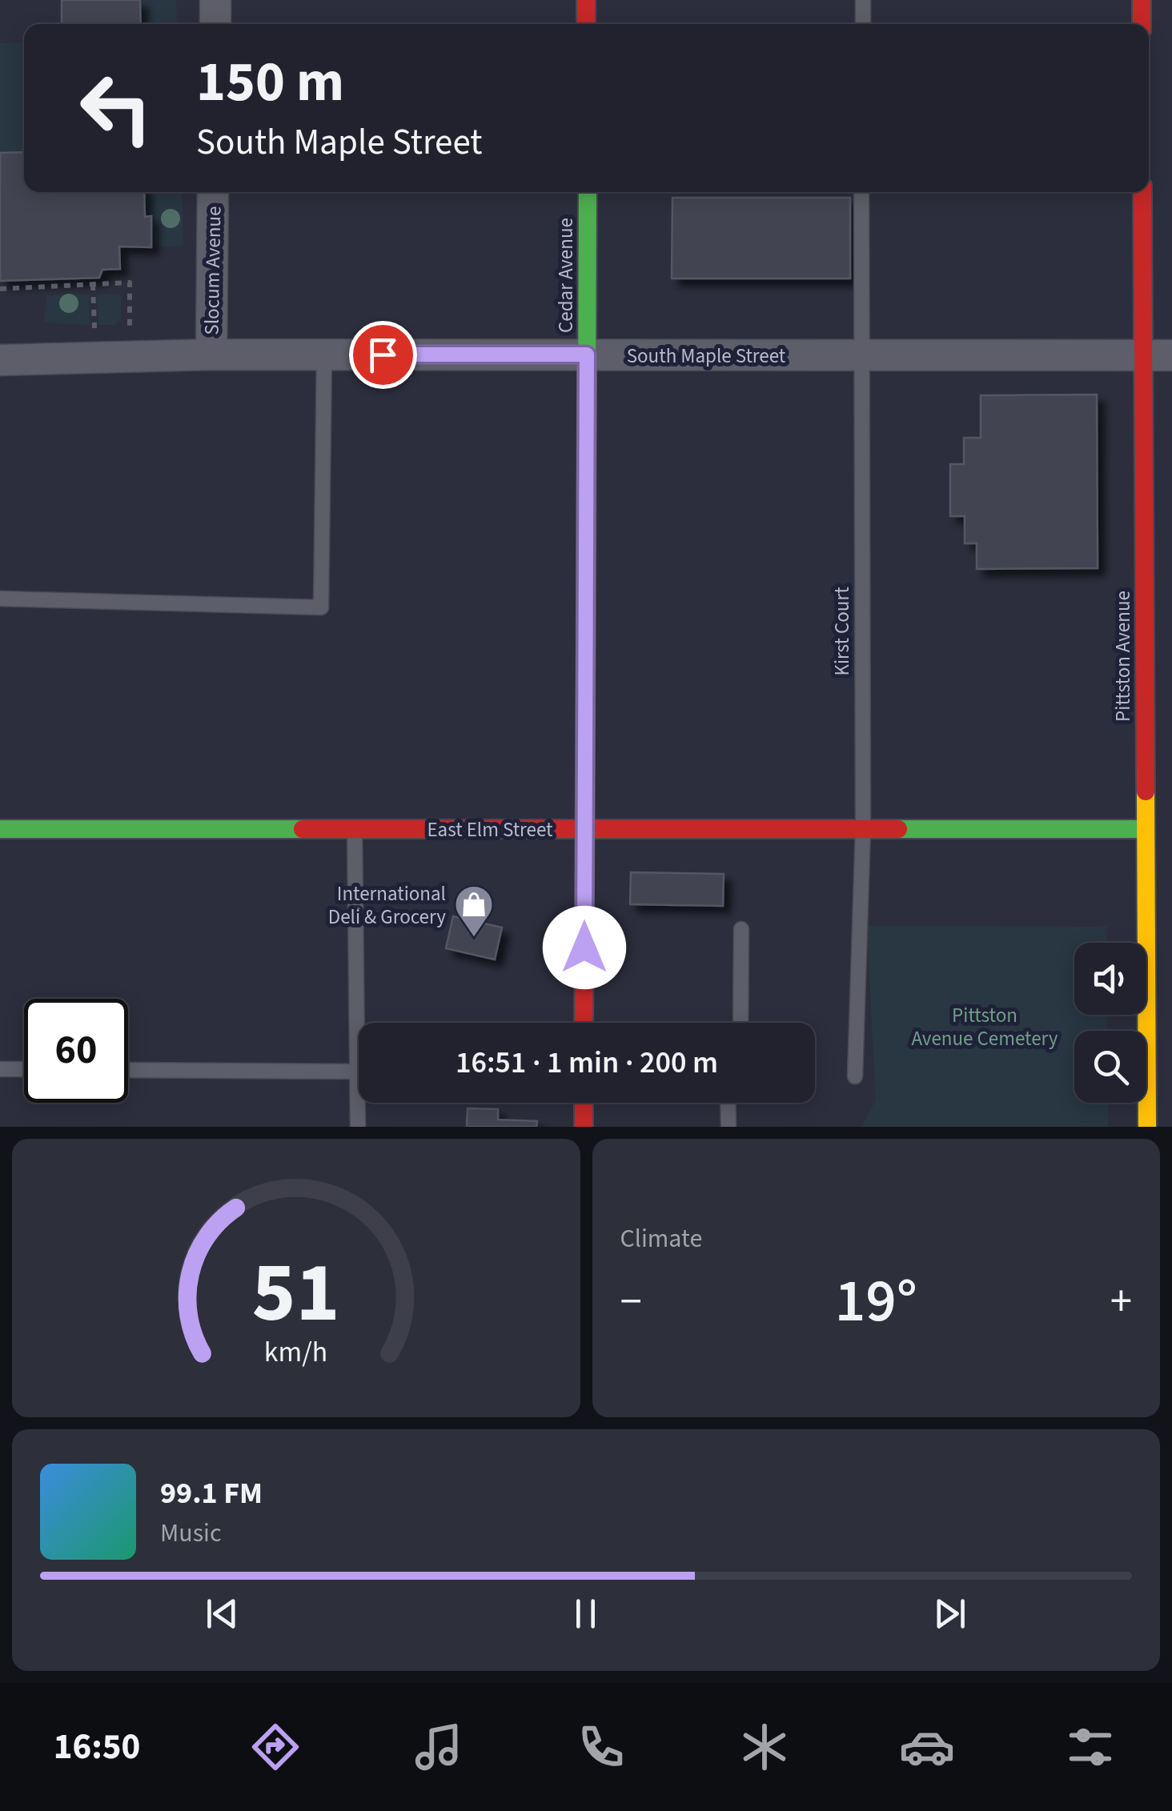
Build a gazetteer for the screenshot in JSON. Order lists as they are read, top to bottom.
{
  "streets": {
    "main road": ["Cedar Avenue", "Pittston Avenue", "East Elm Street"],
    "street": ["Slocum Avenue", "South Maple Street"],
    "lane": ["Kirst Court"]
  },
  "crossings": [
    ["Slocum Avenue", "South Maple Street"],
    ["Cedar Avenue", "South Maple Street"],
    ["Cedar Avenue", "East Elm Street"],
    ["South Maple Street", "Kirst Court"],
    ["South Maple Street", "Pittston Avenue"],
    ["Kirst Court", "East Elm Street"],
    ["Pittston Avenue", "East Elm Street"]
  ],
  "parks": ["Pittston Avenue Cemetery"],
  "places": {
    "shop": ["International Deli & Grocery"]
  },
  "page": {
    "turn": ["150 m", "South Maple Street"],
    "limit": "60",
    "trip": "16:51 · 1 min · 200 m",
    "tile": "Climate",
    "heat": ["−", "19°", "+"],
    "song": ["99.1 FM", "Music"],
    "tabs": "16:50",
    "gauge": ["51", "km/h"]
  }
}
